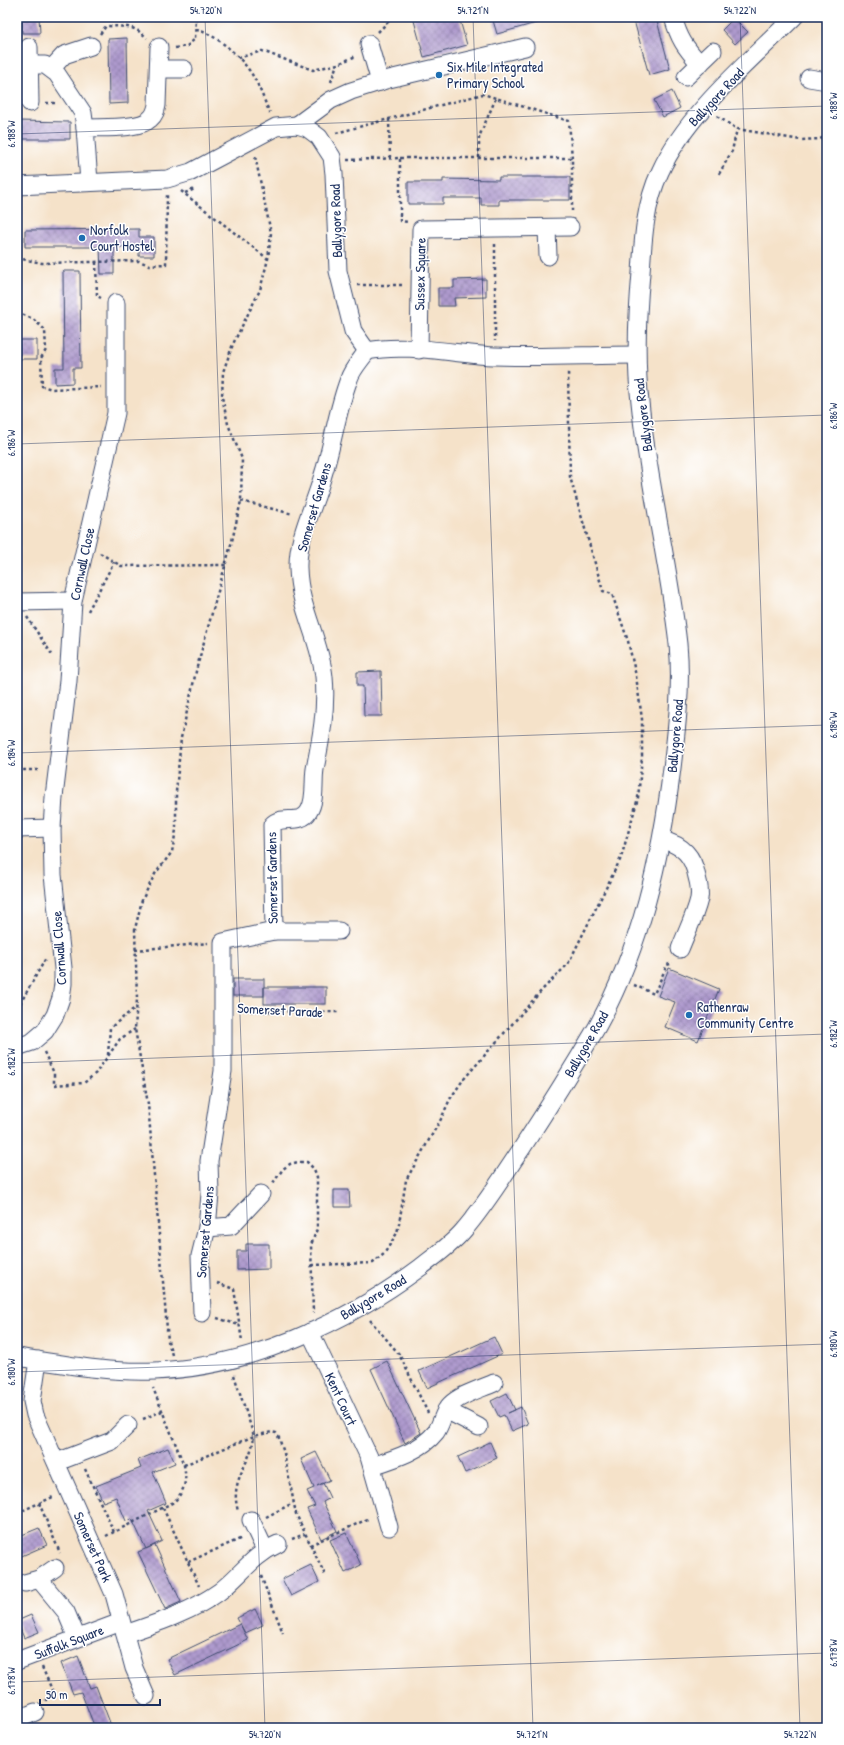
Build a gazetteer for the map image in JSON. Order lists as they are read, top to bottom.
{
  "streets": {
    "street": [
      "Ballygore Road",
      "Sussex Square",
      "Somerset Gardens",
      "Cornwall Close",
      "Kent Court",
      "Somerset Park",
      "Suffolk Square"
    ],
    "path": ["Somerset Parade"]
  },
  "crossings": [
    ["Ballygore Road", "Somerset Gardens"],
    ["Ballygore Road", "Kent Court"],
    ["Ballygore Road", "Somerset Park"],
    ["Somerset Gardens", "Somerset Parade"],
    ["Somerset Park", "Suffolk Square"]
  ],
  "places": ["Six Mile Integrated Primary School", "Norfolk Court Hostel", "Rathenraw Community Centre"],
  "scale_bar": "50 m",
  "coordinates": [
    "54.720°N",
    "54.721°N",
    "54.722°N",
    "6.188°W",
    "6.186°W",
    "6.184°W",
    "6.182°W",
    "6.180°W",
    "6.178°W"
  ]
}
